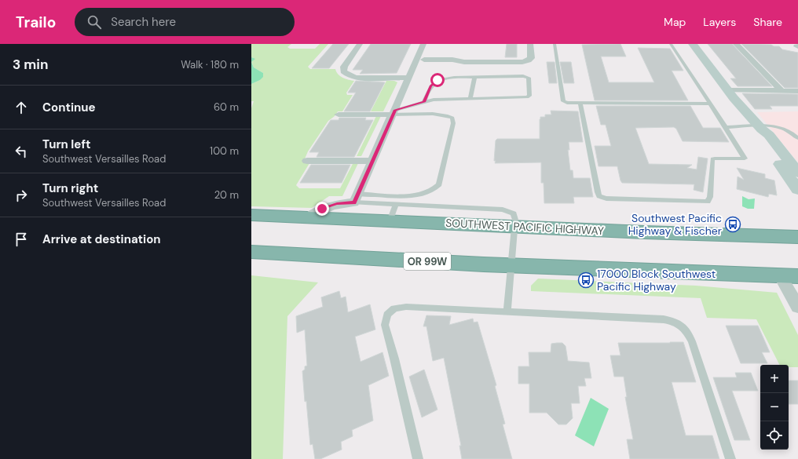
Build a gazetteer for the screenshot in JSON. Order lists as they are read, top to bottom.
{
  "streets": {
    "highway": ["SOUTHWEST PACIFIC HIGHWAY", "OR 99W"]
  },
  "places": {
    "bus stop": ["Southwest Pacific Highway & Fischer", "17000 Block Southwest Pacific Highway"]
  },
  "page": {
    "header": "Trailo",
    "search": "Search here",
    "nav": ["Map", "Layers", "Share"],
    "heading": ["3 min", "Walk · 180 m"],
    "list": [
      ["Continue", "60 m"],
      ["Turn left", "Southwest Versailles Road", "100 m"],
      ["Turn right", "Southwest Versailles Road", "20 m"],
      "Arrive at destination"
    ],
    "map_buttons": ["+", "−"]
  }
}
